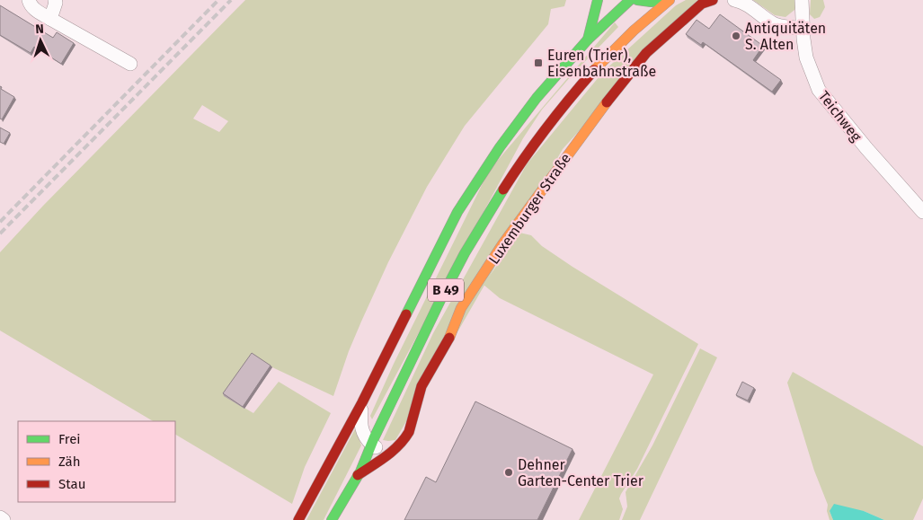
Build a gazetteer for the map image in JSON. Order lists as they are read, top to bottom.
{
  "streets": {
    "main road": ["Luxemburger Straße", "B 49"],
    "street": ["Teichweg"]
  },
  "places": {
    "other": ["Antiquitäten S. Alten", "Dehner Garten-Center Trier"],
    "transit": ["Euren (Trier), Eisenbahnstraße"]
  },
  "legend": ["Frei", "Zäh", "Stau"],
  "north": "top"
}
